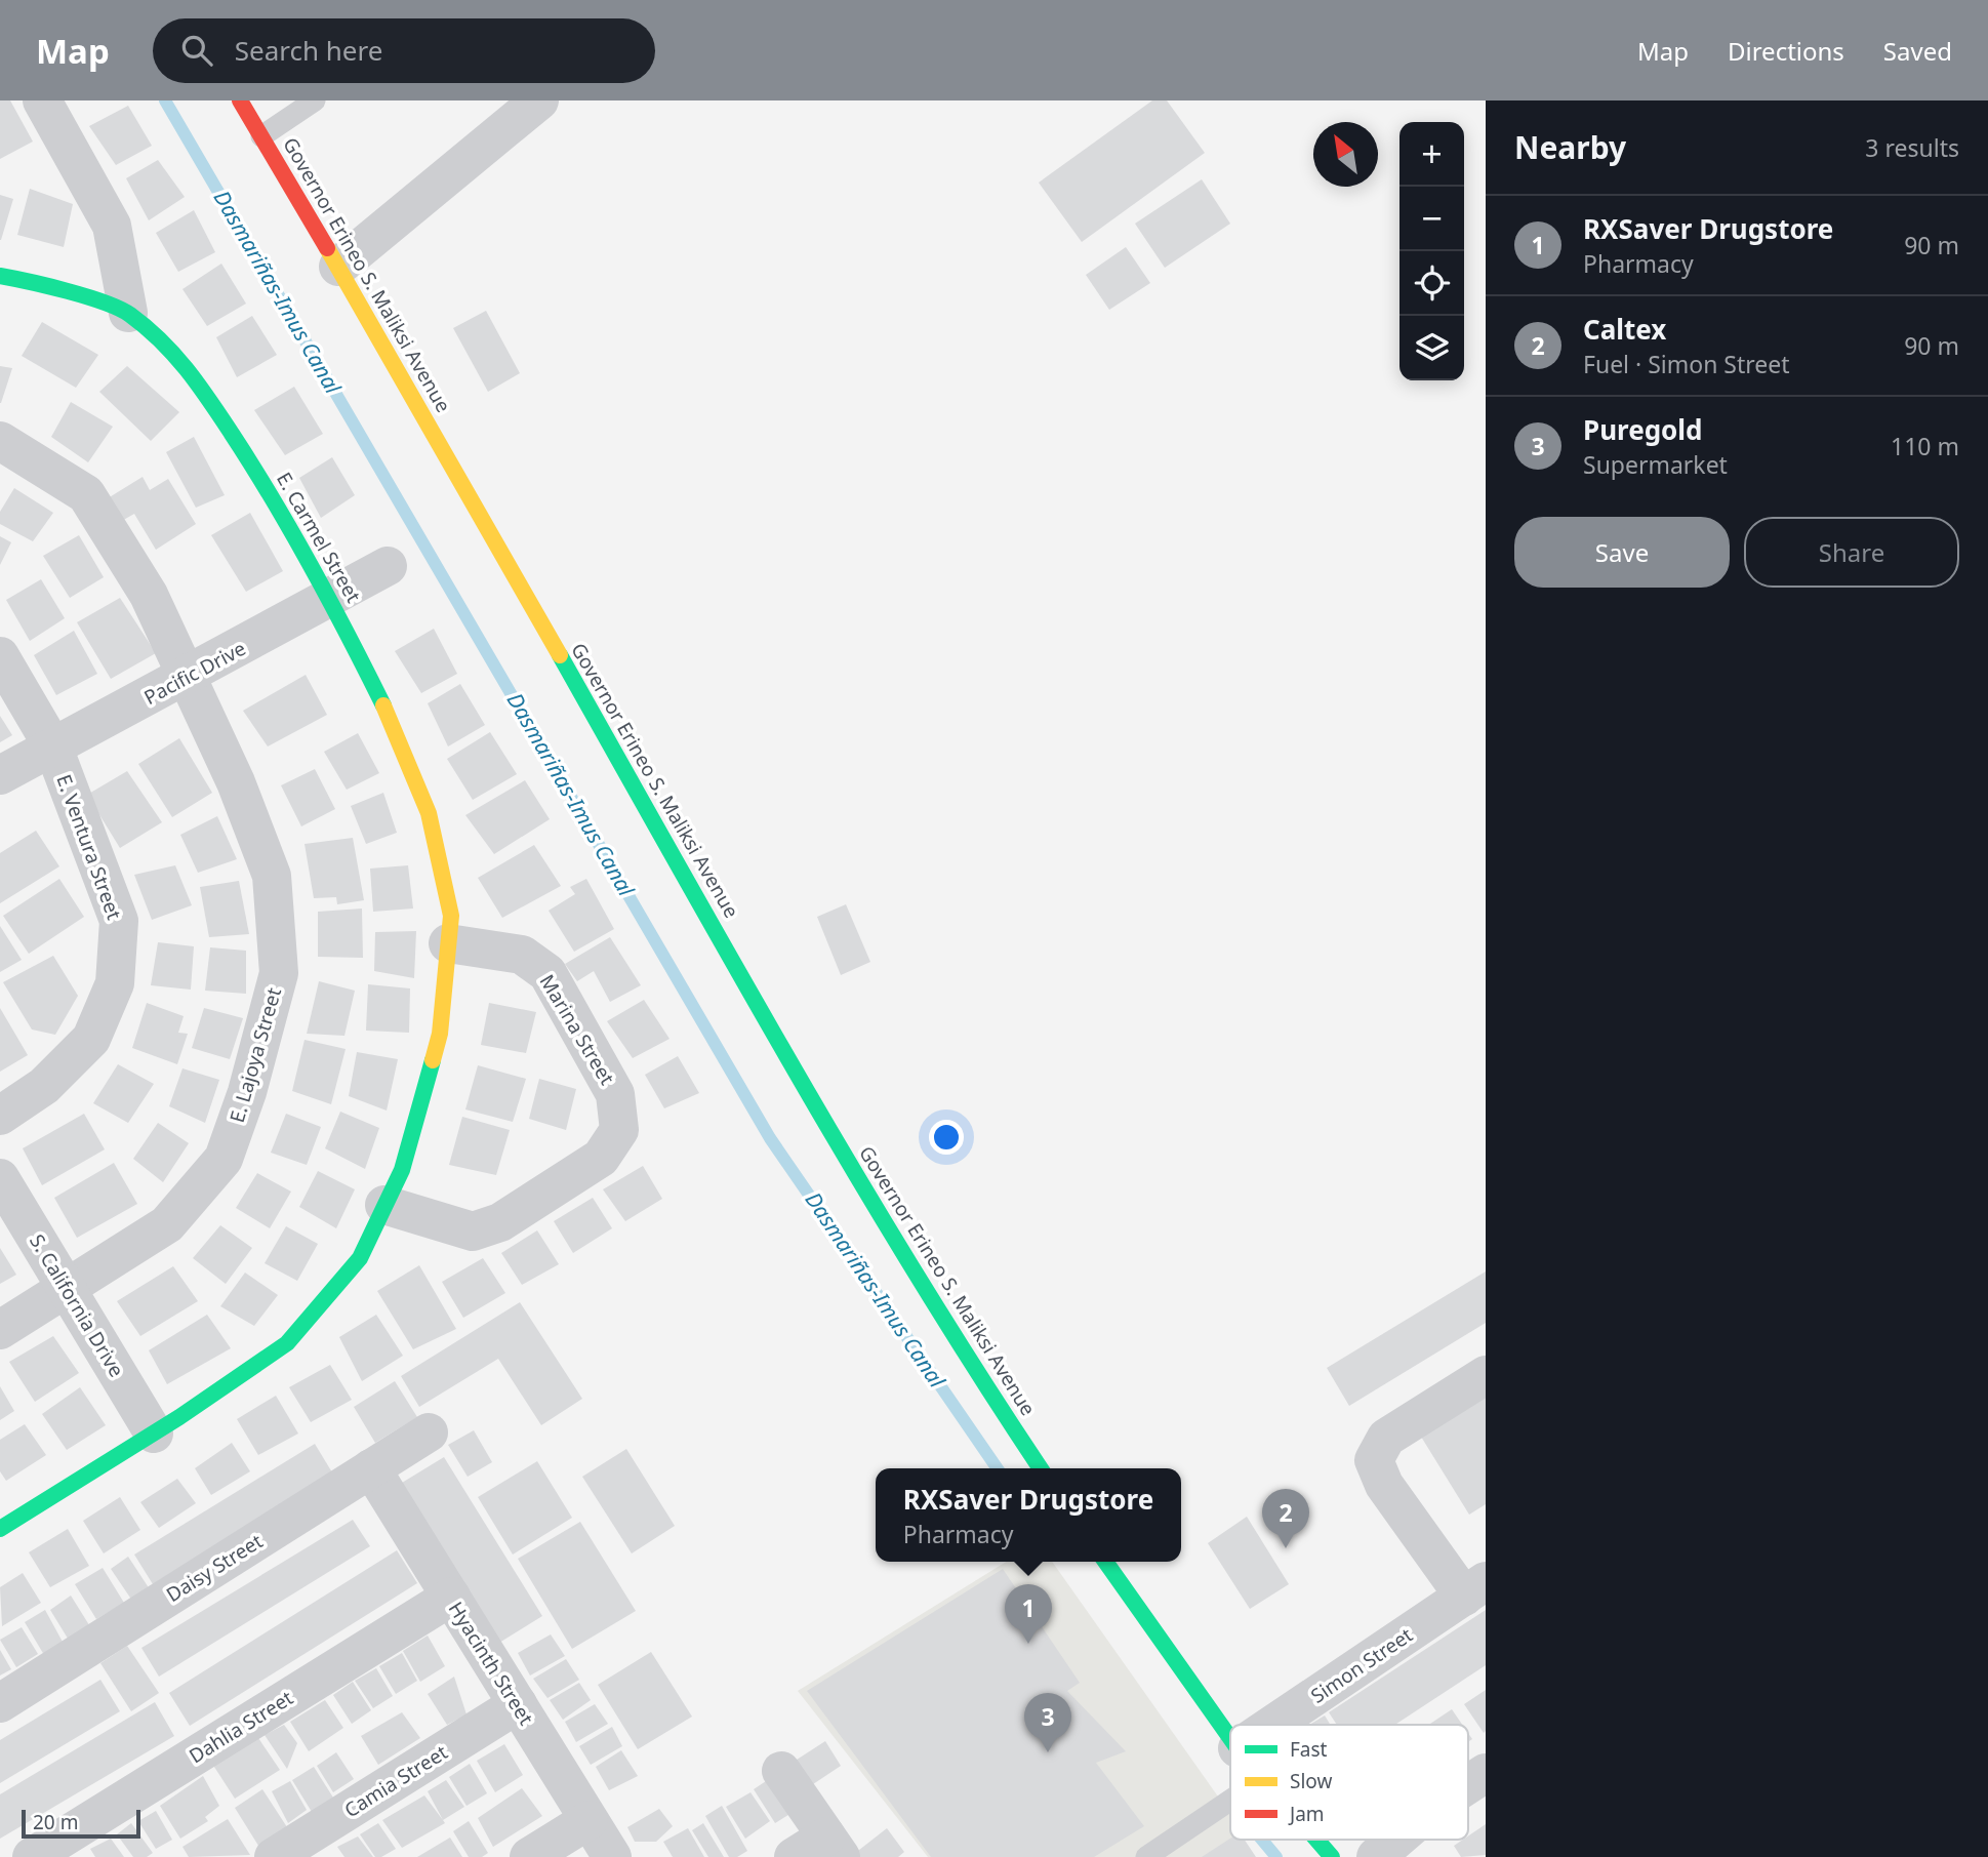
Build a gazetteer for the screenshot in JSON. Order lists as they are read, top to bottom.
{
  "streets": {
    "main road": ["Governor Erineo S. Maliksi Avenue", "E. Carmel Street"],
    "street": [
      "Pacific Drive",
      "E. Ventura Street",
      "Marina Street",
      "E. Lajoya Street",
      "S. California Drive",
      "Daisy Street",
      "Hyacinth Street",
      "Simon Street",
      "Dahlia Street",
      "Camia Street"
    ]
  },
  "crossings": [
    ["E. Carmel Street", "Pacific Drive"],
    ["E. Carmel Street", "Marina Street"],
    ["E. Carmel Street", "S. California Drive"],
    ["Pacific Drive", "E. Ventura Street"],
    ["Pacific Drive", "E. Lajoya Street"],
    ["E. Lajoya Street", "S. California Drive"],
    ["Daisy Street", "Hyacinth Street"],
    ["Hyacinth Street", "Dahlia Street"],
    ["Hyacinth Street", "Camia Street"]
  ],
  "water": ["Dasmariñas-Imus Canal"],
  "legend": ["Fast", "Slow", "Jam"],
  "scale_bar": "20 m",
  "north": "top left",
  "page": {
    "header": "Map",
    "search": "Search here",
    "nav": ["Map", "Directions", "Saved"],
    "heading": ["Nearby", "3 results"],
    "map_buttons": ["+", "−"],
    "list": [
      {
        "mark": "1",
        "name": "RXSaver Drugstore",
        "note": "Pharmacy",
        "value": "90 m"
      },
      {
        "mark": "2",
        "name": "Caltex",
        "note": "Fuel · Simon Street",
        "value": "90 m"
      },
      {
        "mark": "3",
        "name": "Puregold",
        "note": "Supermarket",
        "value": "110 m"
      }
    ],
    "buttons": ["Save", "Share"],
    "popup": ["RXSaver Drugstore", "Pharmacy"],
    "pins": ["2", "1", "3"],
    "scale": "20 m"
  }
}
